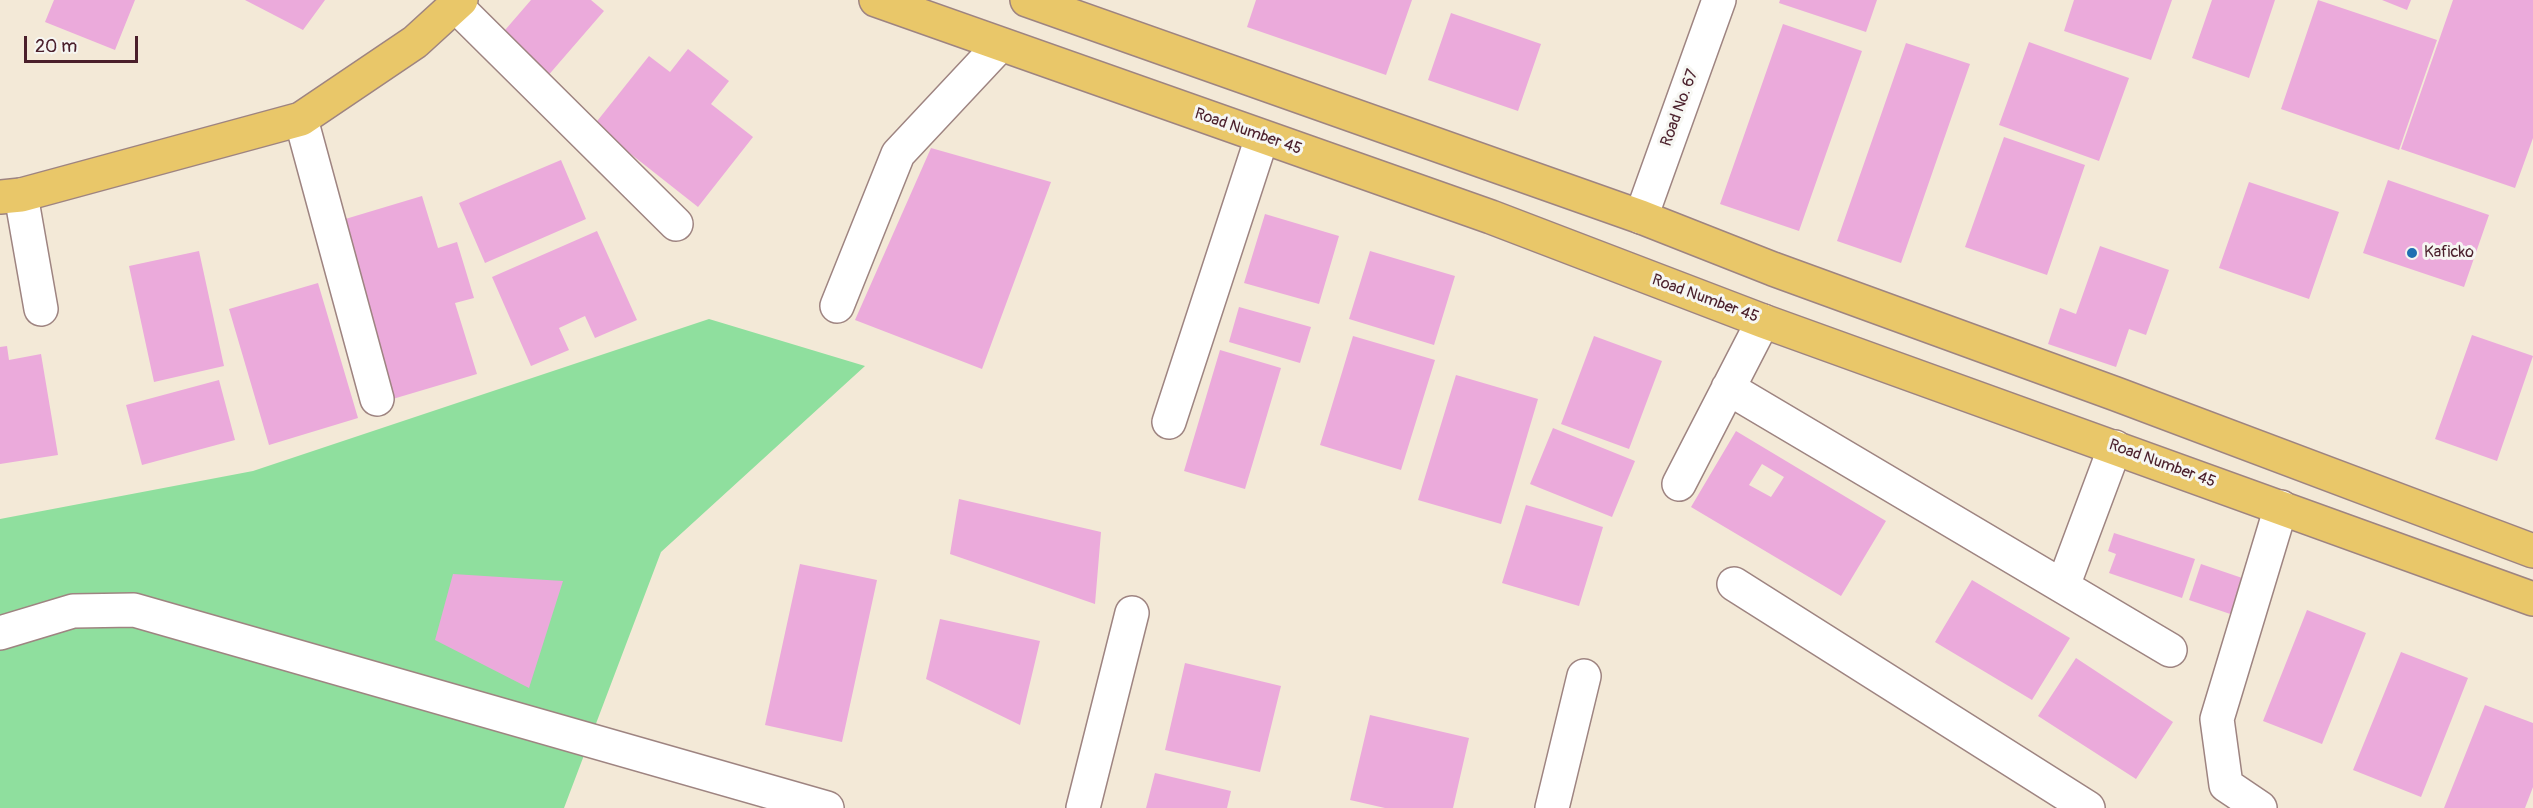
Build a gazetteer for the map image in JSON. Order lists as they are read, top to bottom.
{
  "streets": {
    "main road": ["Road Number 45"],
    "street": ["Road No. 67"]
  },
  "places": ["Kaficko"],
  "scale_bar": "20 m"
}
